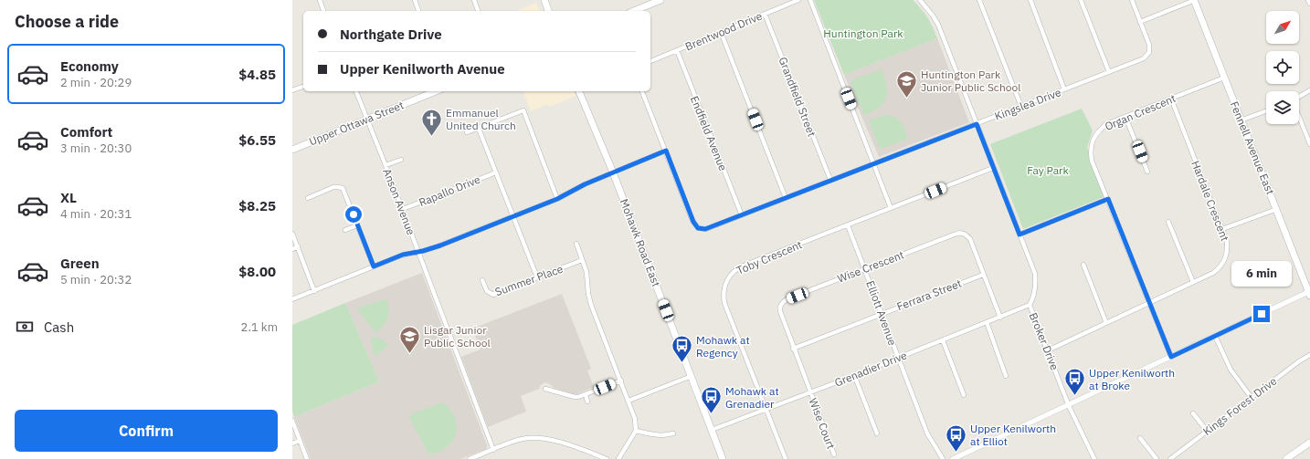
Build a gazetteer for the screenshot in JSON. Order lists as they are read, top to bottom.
{
  "streets": {
    "main road": ["Upper Ottawa Street", "Fennell Avenue East", "Mohawk Road East"],
    "street": [
      "Brentwood Drive",
      "Grandfield Street",
      "Kingslea Drive",
      "Organ Crescent",
      "Endfield Avenue",
      "Rapallo Drive",
      "Hardale Crescent",
      "Anson Avenue",
      "Toby Crescent",
      "Wise Crescent",
      "Summer Place",
      "Ferrara Street",
      "Elliott Avenue",
      "Broker Drive",
      "Grenadier Drive",
      "Kings Forest Drive",
      "Wise Court"
    ]
  },
  "crossings": [
    ["Brentwood Drive", "Grandfield Street"],
    ["Brentwood Drive", "Endfield Avenue"],
    ["Grandfield Street", "Kingslea Drive"],
    ["Kingslea Drive", "Endfield Avenue"],
    ["Kingslea Drive", "Broker Drive"],
    ["Organ Crescent", "Fennell Avenue East"],
    ["Organ Crescent", "Hardale Crescent"],
    ["Upper Ottawa Street", "Anson Avenue"],
    ["Rapallo Drive", "Anson Avenue"],
    ["Hardale Crescent", "Broker Drive"],
    ["Mohawk Road East", "Grenadier Drive"],
    ["Toby Crescent", "Elliott Avenue"],
    ["Toby Crescent", "Broker Drive"],
    ["Toby Crescent", "Grenadier Drive"],
    ["Wise Crescent", "Ferrara Street"],
    ["Wise Crescent", "Elliott Avenue"],
    ["Wise Crescent", "Grenadier Drive"],
    ["Wise Crescent", "Wise Court"],
    ["Ferrara Street", "Elliott Avenue"],
    ["Elliott Avenue", "Grenadier Drive"],
    ["Broker Drive", "Grenadier Drive"],
    ["Grenadier Drive", "Wise Court"]
  ],
  "parks": ["Huntington Park", "Fay Park"],
  "places": {
    "school or university": ["Huntington Park Junior Public School", "Lisgar Junior Public School"],
    "church": ["Emmanuel United Church"],
    "bus stop": [
      "Mohawk at Regency",
      "Upper Kenilworth at Broke",
      "Mohawk at Grenadier",
      "Upper Kenilworth at Elliot"
    ]
  },
  "north": "top right",
  "page": {
    "heading": "Choose a ride",
    "banner": ["Northgate Drive", "Upper Kenilworth Avenue"],
    "list": [
      {
        "name": "Economy",
        "note": "2 min · 20:29",
        "value": "$4.85"
      },
      {
        "name": "Comfort",
        "note": "3 min · 20:30",
        "value": "$6.55"
      },
      {
        "name": "XL",
        "note": "4 min · 20:31",
        "value": "$8.25"
      },
      {
        "name": "Green",
        "note": "5 min · 20:32",
        "value": "$8.00"
      }
    ],
    "bubble": "6 min",
    "pay": ["Cash", "2.1 km"],
    "buttons": "Confirm"
  }
}
